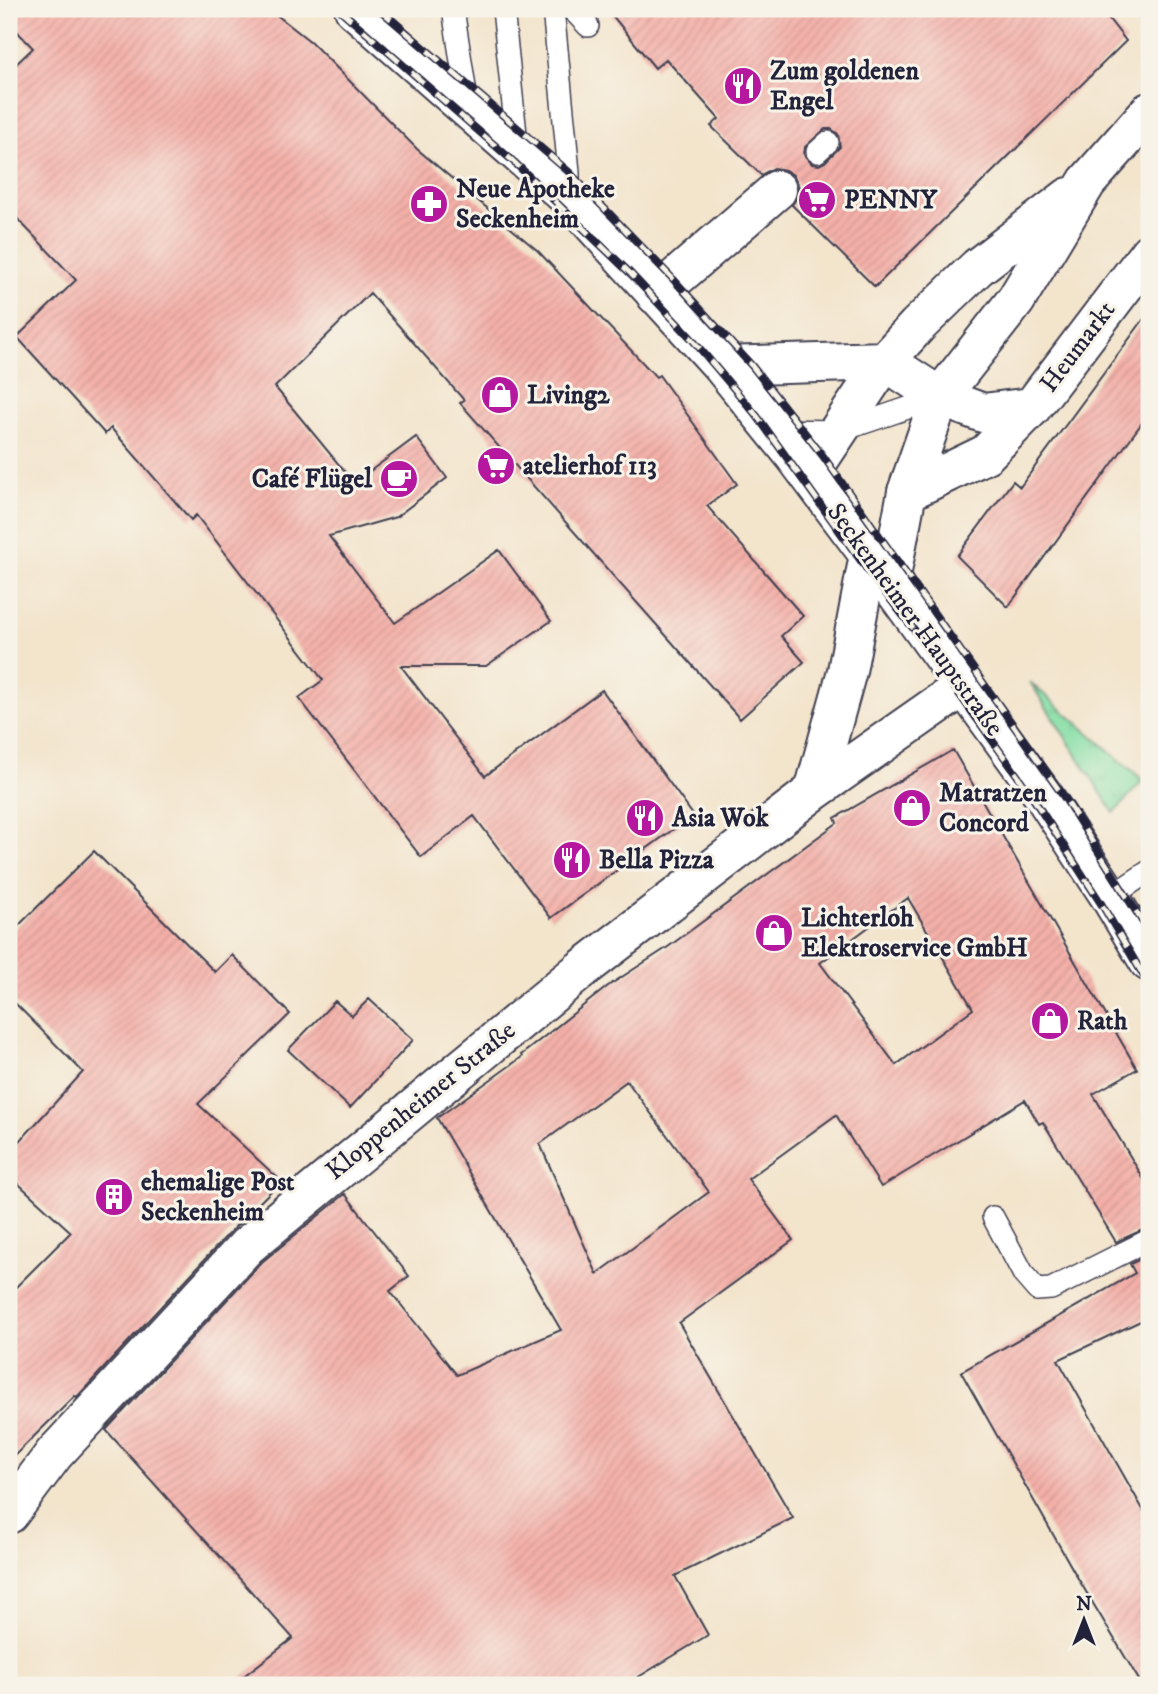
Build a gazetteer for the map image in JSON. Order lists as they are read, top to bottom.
{
  "streets": {
    "main road": ["Heumarkt", "Seckenheimer Hauptstraße", "Kloppenheimer Straße"]
  },
  "crossings": [
    ["Seckenheimer Hauptstraße", "Kloppenheimer Straße"]
  ],
  "places": {
    "restaurant": ["Zum goldenen Engel", "Asia Wok", "Bella Pizza"],
    "supermarket": ["PENNY", "atelierhof 113"],
    "pharmacy": ["Neue Apotheke Seckenheim"],
    "shop": [
      "Living2",
      "Matratzen Concord",
      "Lichterloh Elektroservice GmbH",
      "Rath"
    ],
    "cafe": ["Café Flügel"],
    "building": ["ehemalige Post Seckenheim"]
  },
  "north": "top"
}
